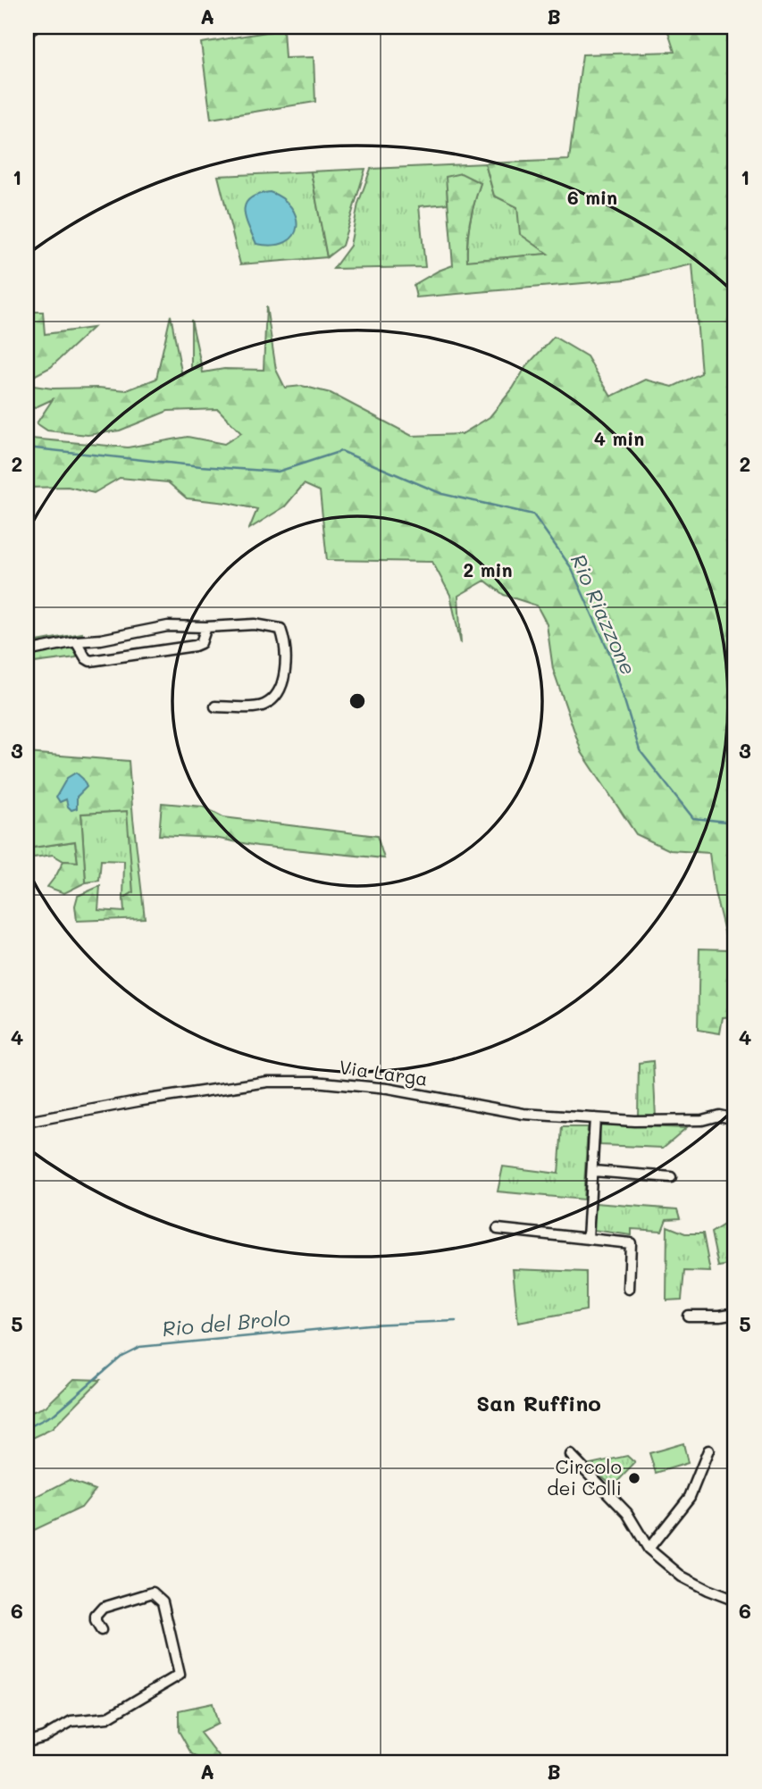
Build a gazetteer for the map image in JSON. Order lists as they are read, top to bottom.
{
  "streets": {
    "street": ["Via Larga"]
  },
  "districts": ["San Ruffino"],
  "water": ["Rio Riazzone", "Rio del Brolo"],
  "places": ["Circolo dei Colli"],
  "grid": {
    "columns": ["A", "B"],
    "rows": [
      "1",
      "2",
      "3",
      "4",
      "5",
      "6"
    ]
  },
  "rings": ["6 min", "4 min", "2 min"]
}
